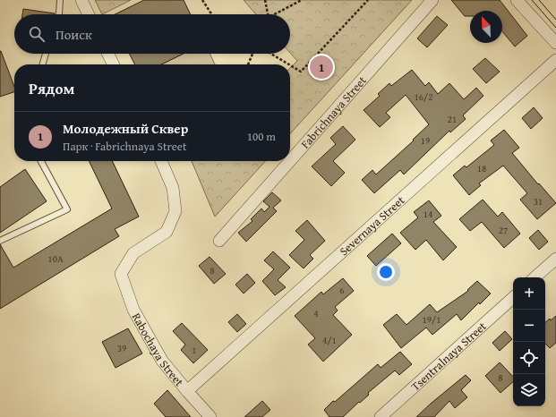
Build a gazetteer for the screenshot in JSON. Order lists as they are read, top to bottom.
{
  "streets": {
    "street": [
      "Fabrichnaya Street",
      "Severnaya Street",
      "Rabochaya Street",
      "Tsentralnaya Street"
    ]
  },
  "crossings": [
    ["Severnaya Street", "Rabochaya Street"]
  ],
  "house_numbers": [
    "16/2",
    "21",
    "19",
    "18",
    "31",
    "14",
    "27",
    "10А",
    "8",
    "6",
    "4",
    "19/1",
    "4/1",
    "39",
    "1",
    "8"
  ],
  "north": "top left",
  "page": {
    "search": "Поиск",
    "pins": "1",
    "heading": "Рядом",
    "list": [
      {
        "mark": "1",
        "name": "Молодежный Сквер",
        "note": "Парк · Fabrichnaya Street",
        "value": "100 m"
      }
    ],
    "map_buttons": ["+", "−"]
  }
}
